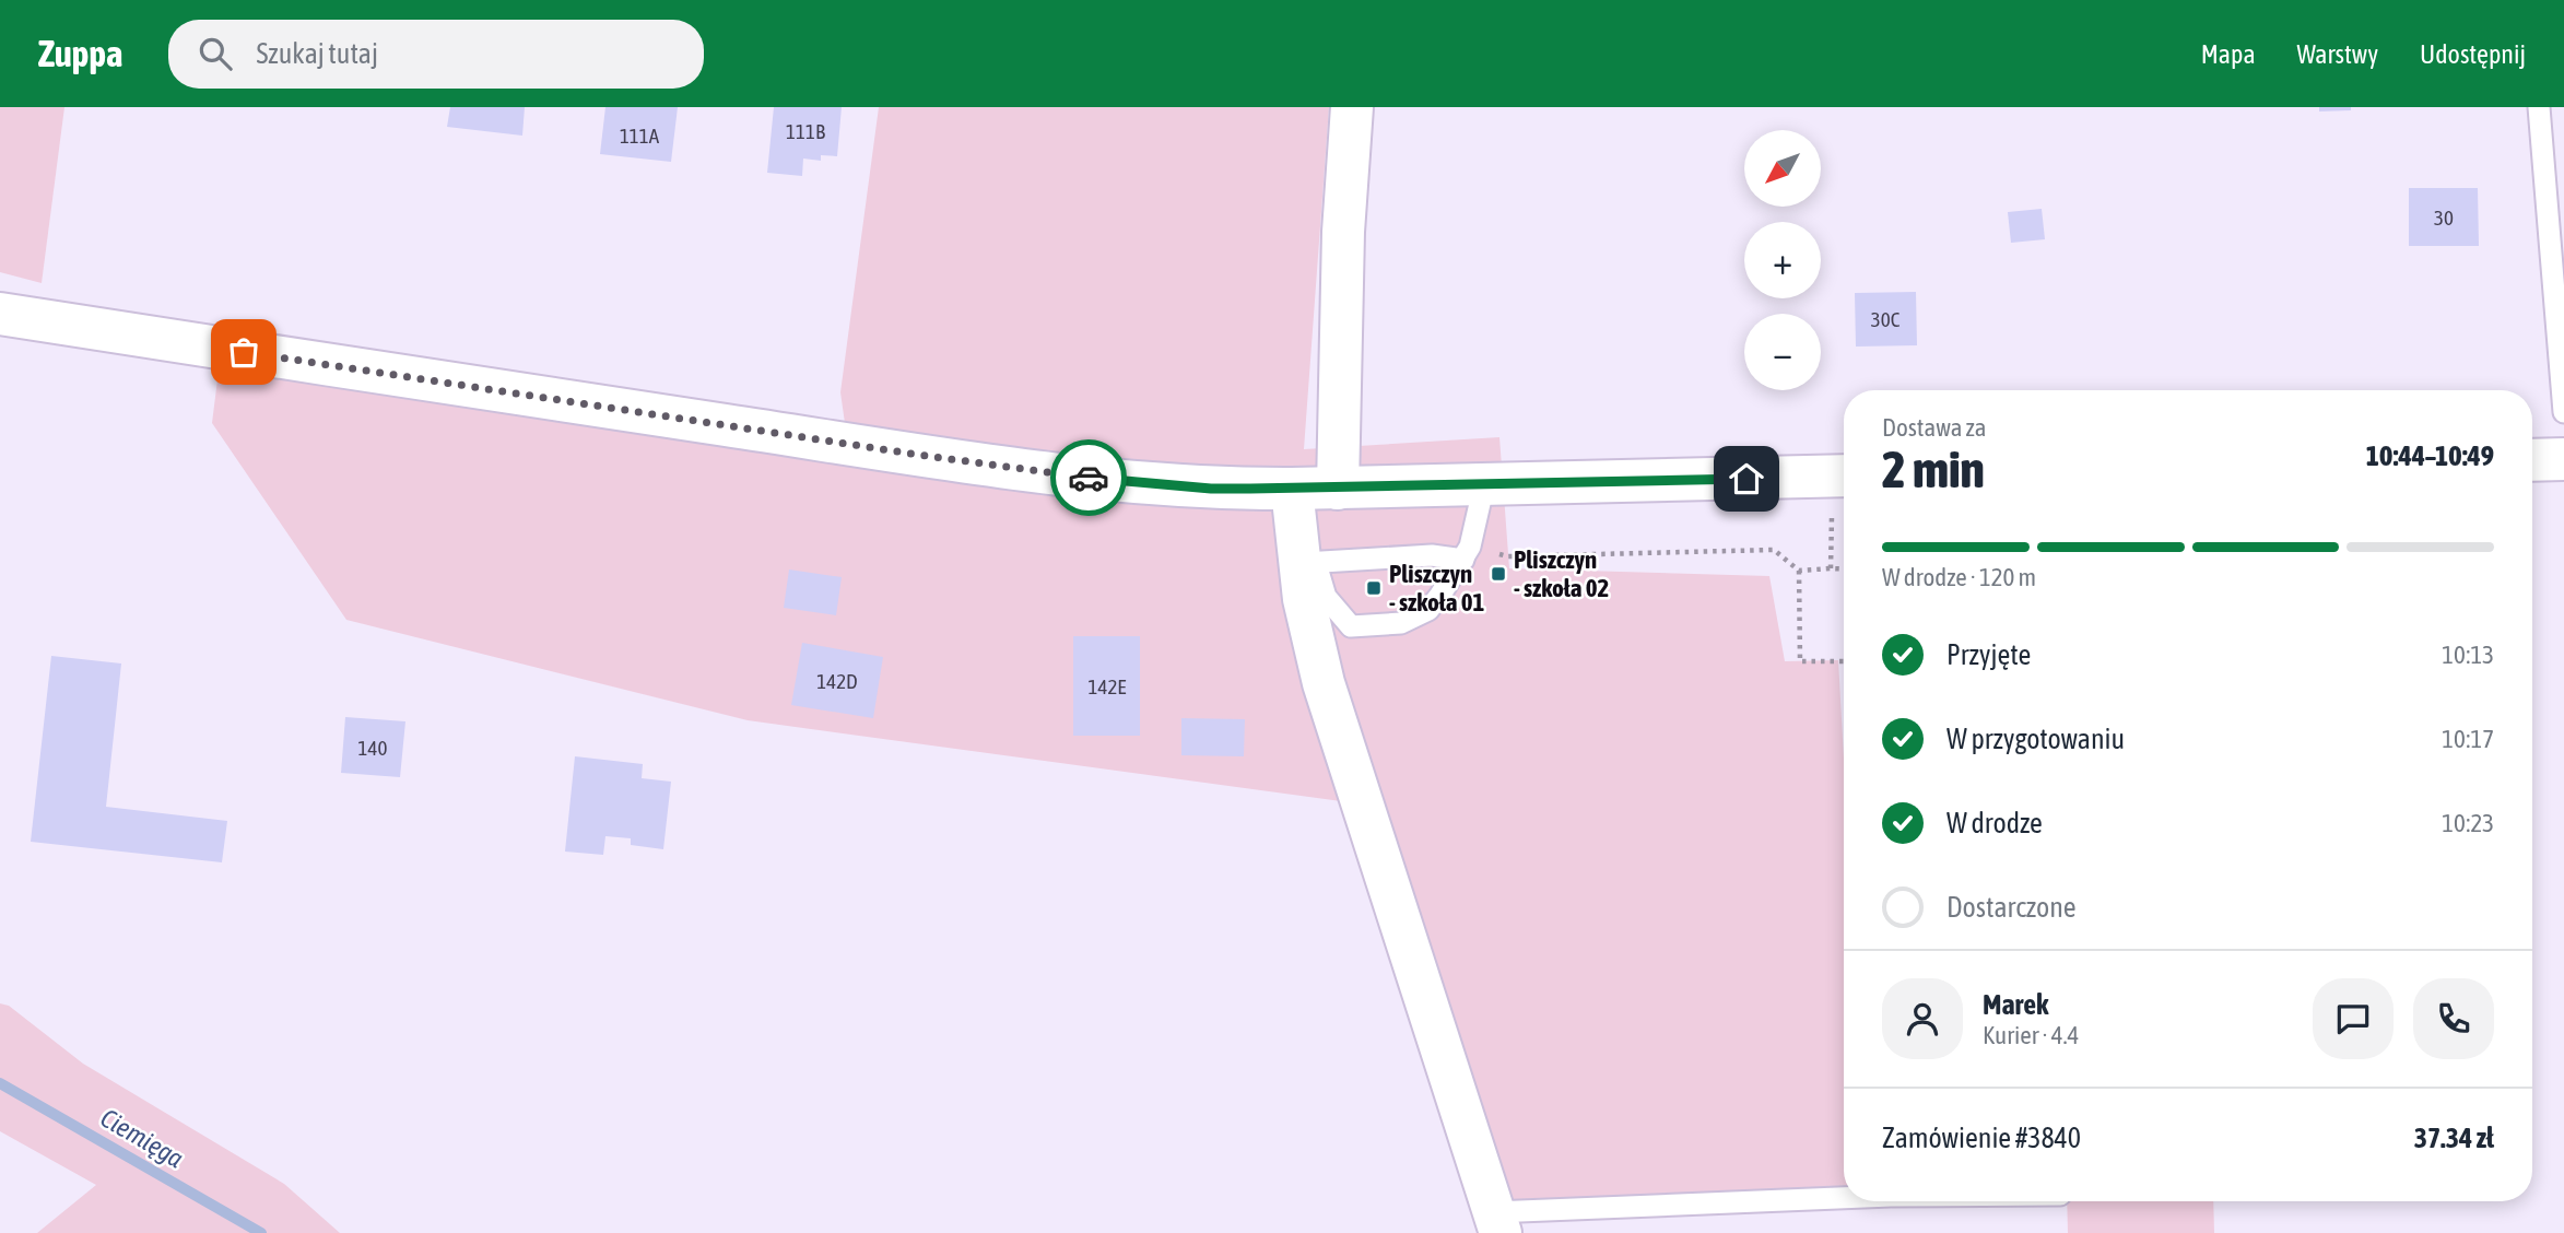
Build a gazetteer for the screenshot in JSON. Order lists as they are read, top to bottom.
{
  "water": ["Ciemięga"],
  "places": {
    "transit": ["Pliszczyn - szkoła 02", "Pliszczyn - szkoła 01"]
  },
  "house_numbers": [
    "111B",
    "111A",
    "30",
    "30C",
    "142D",
    "142E",
    "140"
  ],
  "north": "bottom left",
  "page": {
    "header": "Zuppa",
    "search": "Szukaj tutaj",
    "nav": ["Mapa", "Warstwy", "Udostępnij"],
    "map_buttons": ["+", "−"],
    "heading": ["2 min", "Dostawa za", "10:44–10:49"],
    "panel": [
      "Marek",
      "Kurier · 4.4",
      "Zamówienie #3840",
      "37.34 zł"
    ],
    "bar": "W drodze · 120 m",
    "list": [
      ["Przyjęte", "10:13"],
      ["W przygotowaniu", "10:17"],
      ["W drodze", "10:23"],
      "Dostarczone"
    ]
  }
}
